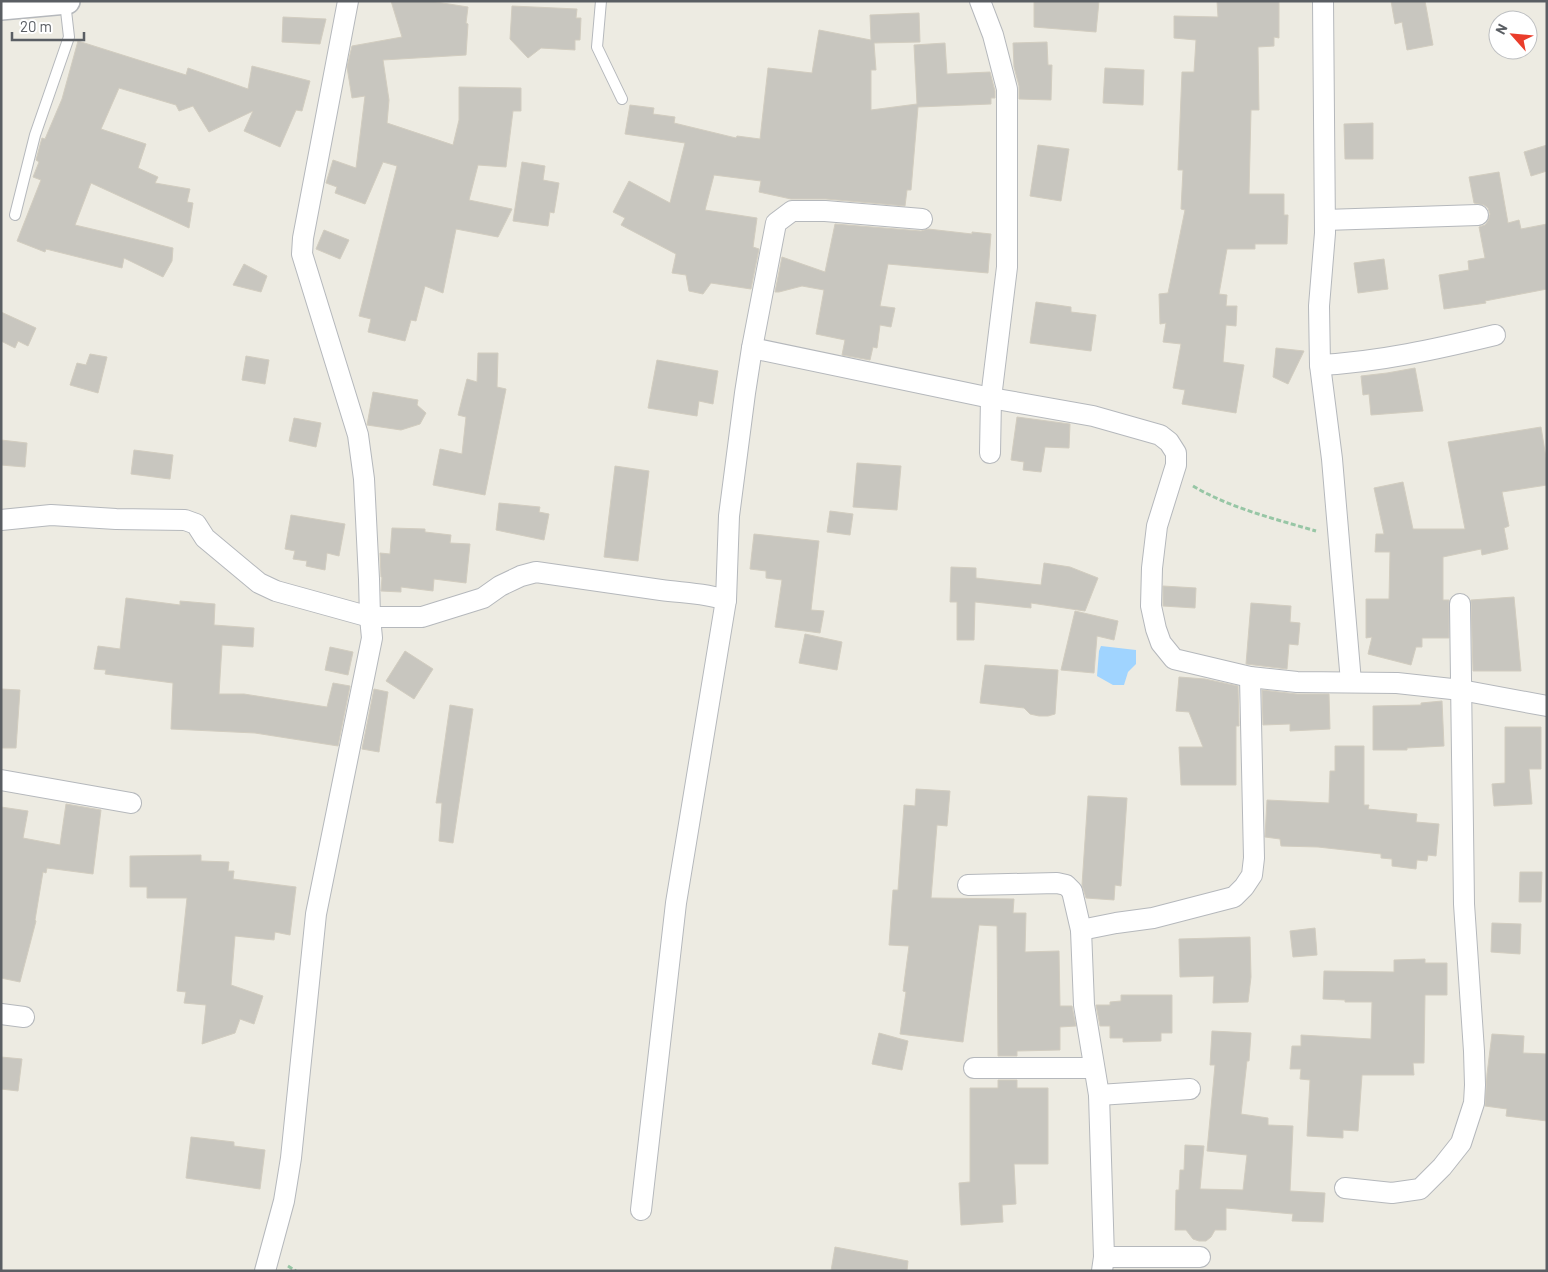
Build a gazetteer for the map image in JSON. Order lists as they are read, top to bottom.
{
  "scale_bar": "20 m",
  "north": "top left"
}
